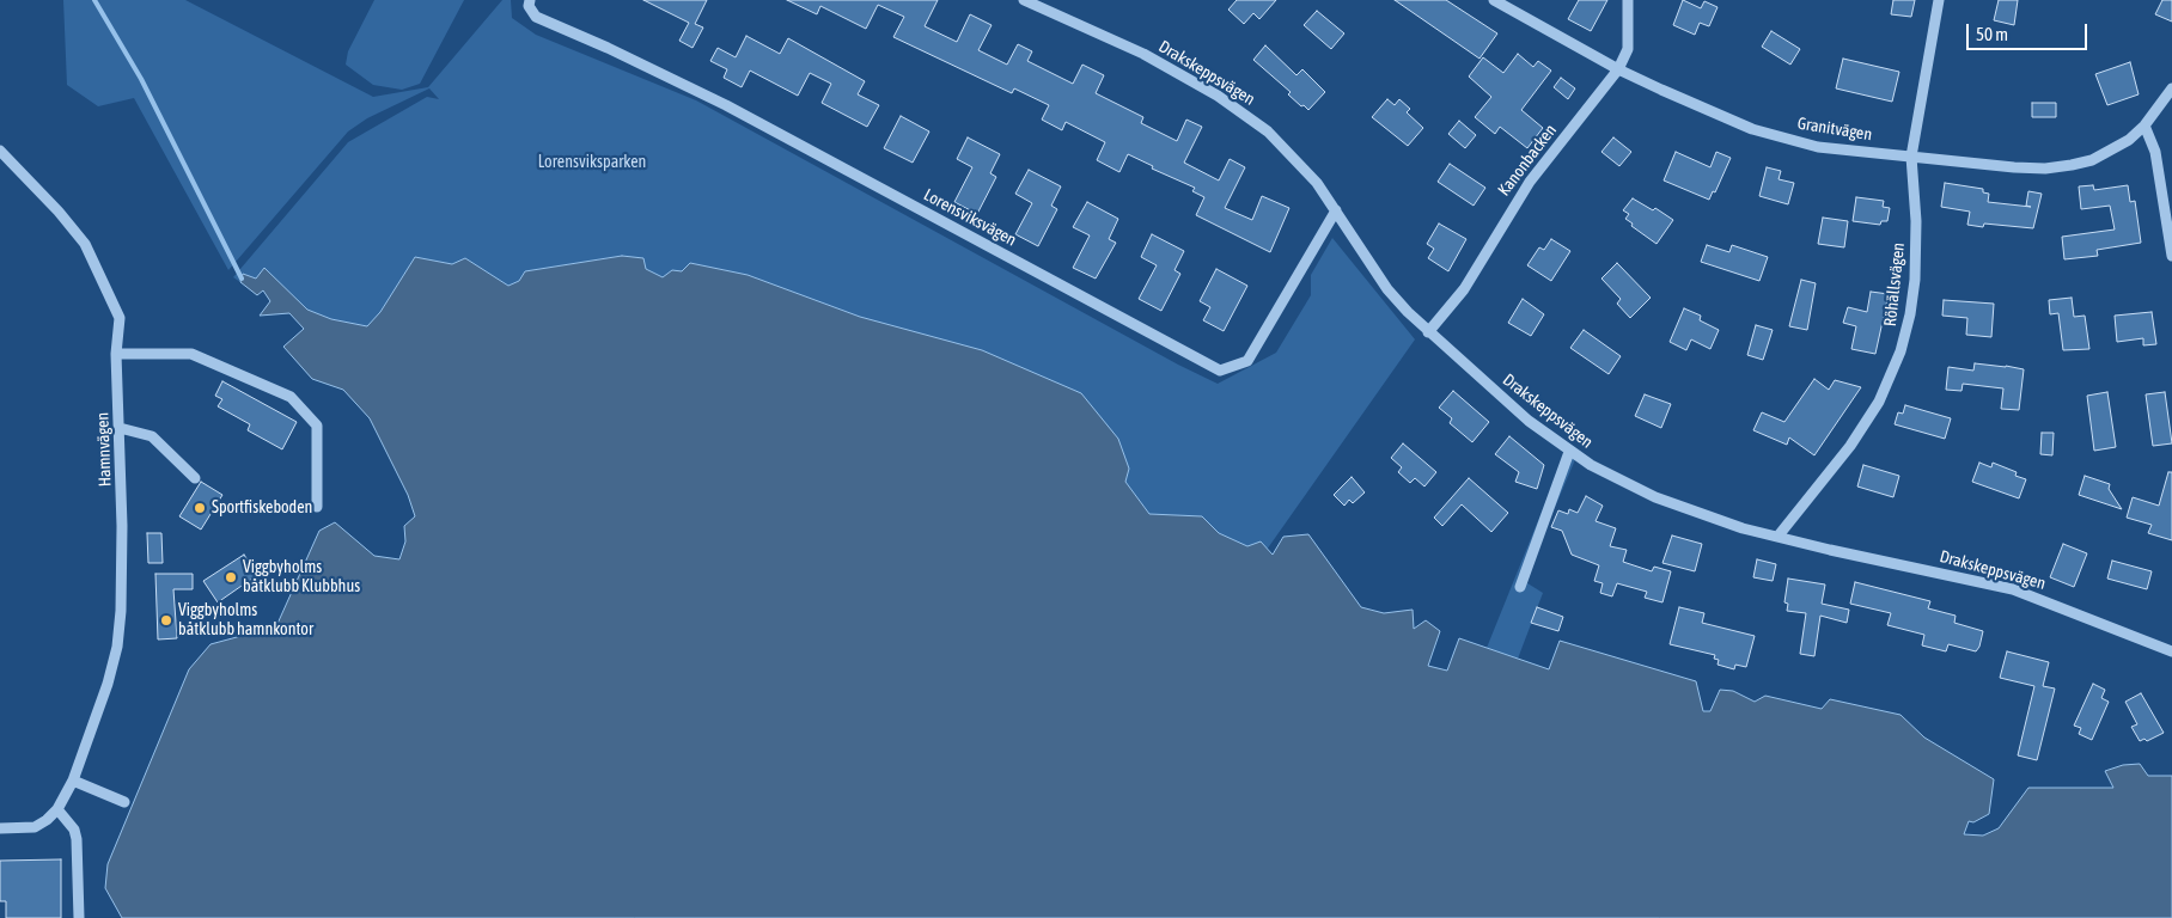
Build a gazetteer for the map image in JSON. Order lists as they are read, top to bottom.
{
  "streets": {
    "street": [
      "Drakskeppsvägen",
      "Granitvägen",
      "Kanonbacken",
      "Lorensviksvägen",
      "Röhällsvägen",
      "Hamnvägen"
    ]
  },
  "crossings": [
    ["Drakskeppsvägen", "Kanonbacken"],
    ["Drakskeppsvägen", "Lorensviksvägen"],
    ["Drakskeppsvägen", "Röhällsvägen"],
    ["Granitvägen", "Kanonbacken"],
    ["Granitvägen", "Röhällsvägen"]
  ],
  "parks": ["Lorensviksparken"],
  "places": ["Sportfiskeboden", "Viggbyholms båtklubb Klubbhus", "Viggbyholms båtklubb hamnkontor"],
  "scale_bar": "50 m"
}
